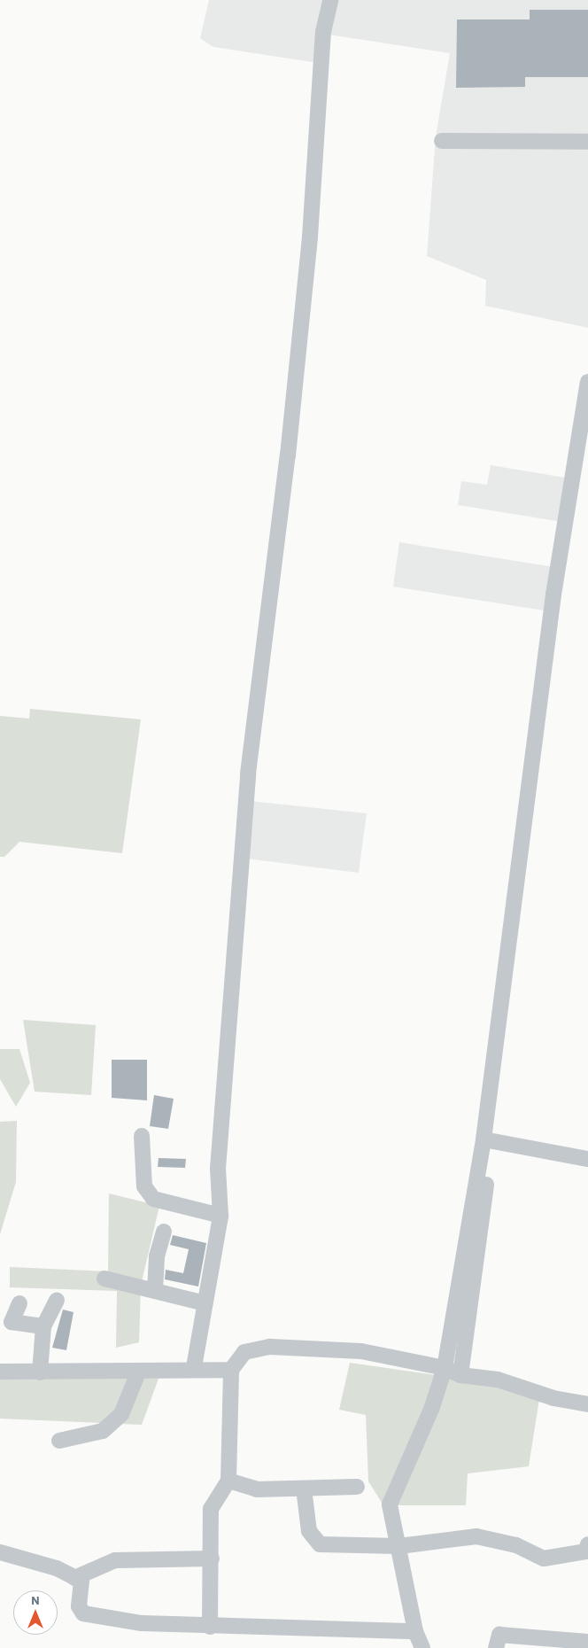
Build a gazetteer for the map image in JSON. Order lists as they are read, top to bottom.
{
  "north": "top"
}
